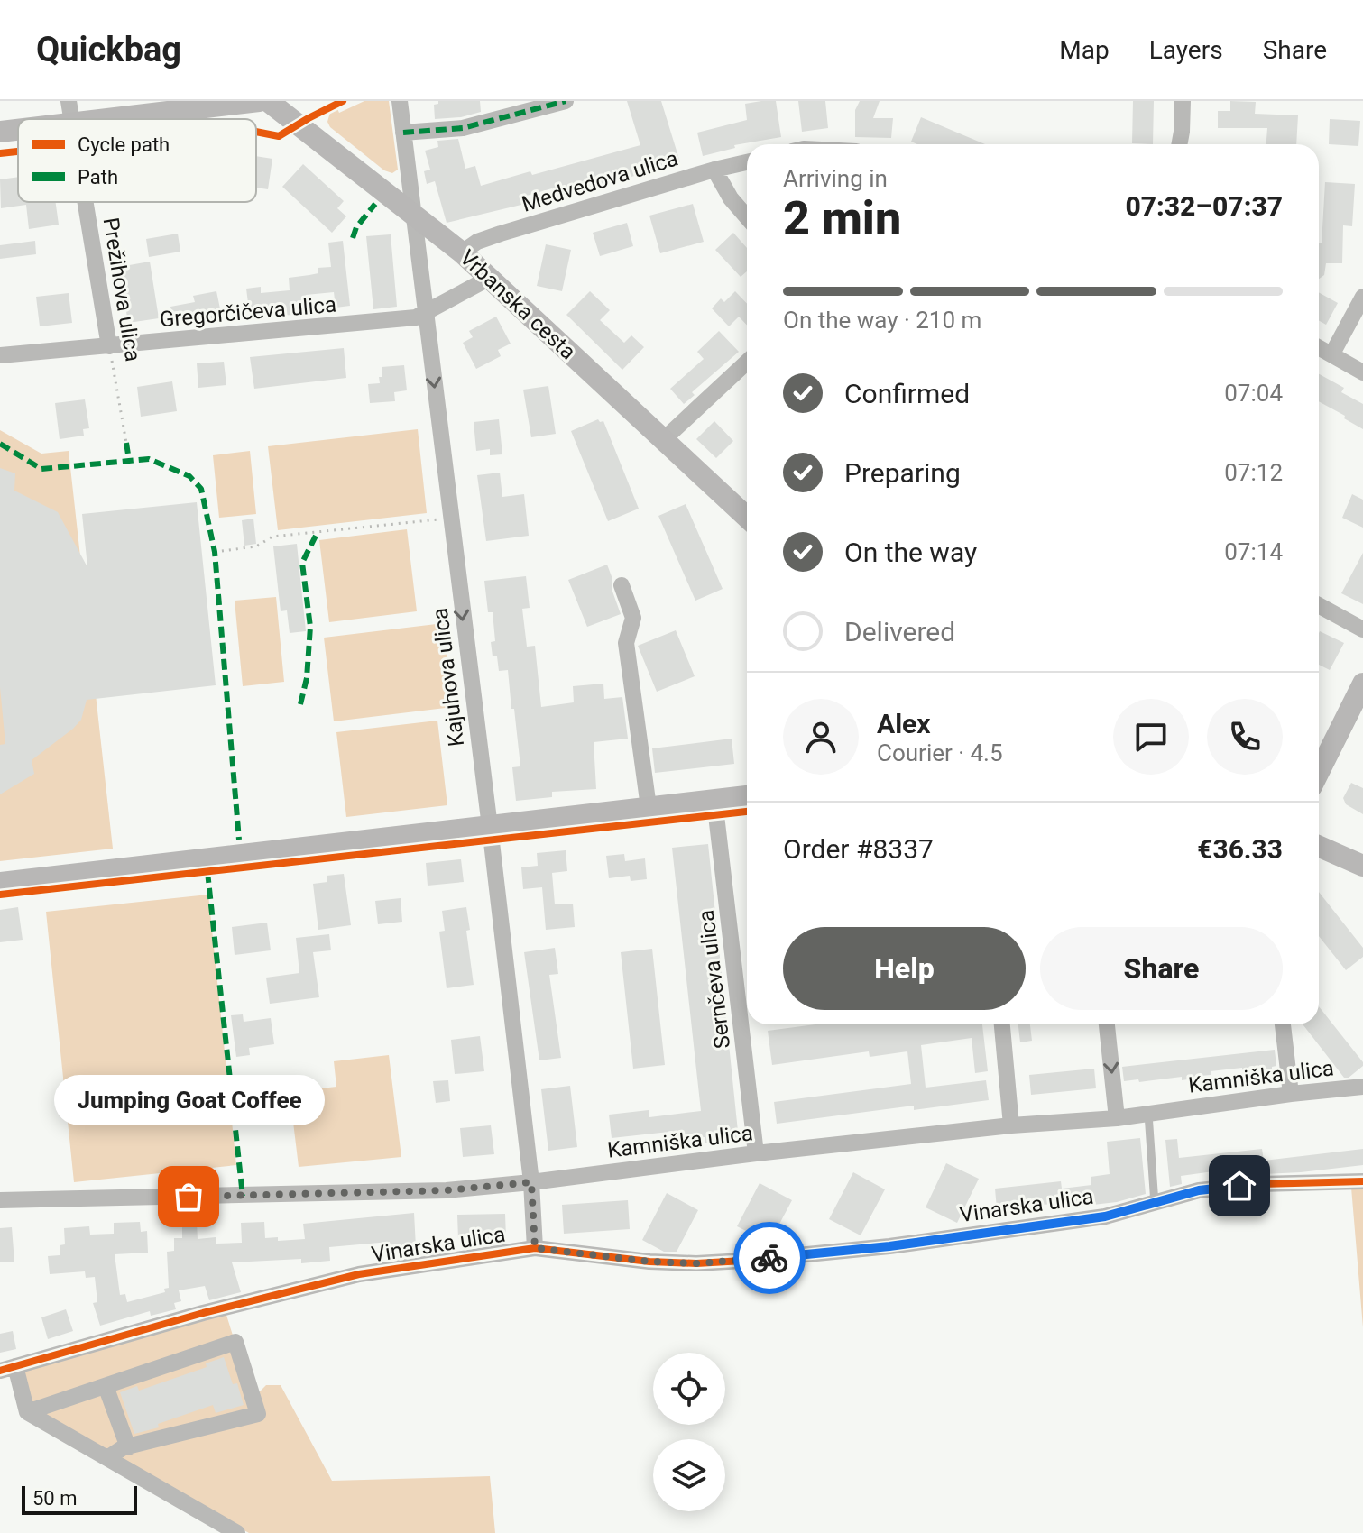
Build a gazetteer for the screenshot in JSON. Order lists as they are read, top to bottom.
{
  "streets": {
    "street": [
      "Medvedova ulica",
      "Prežihova ulica",
      "Vrbanska cesta",
      "Gregorčičeva ulica",
      "Kajuhova ulica",
      "Sernčeva ulica",
      "Kamniška ulica",
      "Vinarska ulica"
    ]
  },
  "crossings": [
    ["Medvedova ulica", "Vrbanska cesta"],
    ["Prežihova ulica", "Gregorčičeva ulica"],
    ["Vrbanska cesta", "Gregorčičeva ulica"],
    ["Vrbanska cesta", "Kajuhova ulica"],
    ["Gregorčičeva ulica", "Kajuhova ulica"],
    ["Kajuhova ulica", "Kamniška ulica"],
    ["Kajuhova ulica", "Vinarska ulica"],
    ["Sernčeva ulica", "Kamniška ulica"]
  ],
  "one_way": ["Kajuhova ulica"],
  "places": ["Jumping Goat Coffee"],
  "legend": ["Cycle path", "Path"],
  "scale_bar": "50 m",
  "page": {
    "header": "Quickbag",
    "nav": ["Map", "Layers", "Share"],
    "heading": ["2 min", "Arriving in", "07:32–07:37"],
    "panel": [
      "Alex",
      "Courier · 4.5",
      "Order #8337",
      "€36.33"
    ],
    "bar": "On the way · 210 m",
    "list": [
      ["Confirmed", "07:04"],
      ["Preparing", "07:12"],
      ["On the way", "07:14"],
      "Delivered"
    ],
    "buttons": ["Help", "Share"],
    "bubble": "Jumping Goat Coffee",
    "scale": "50 m"
  }
}
